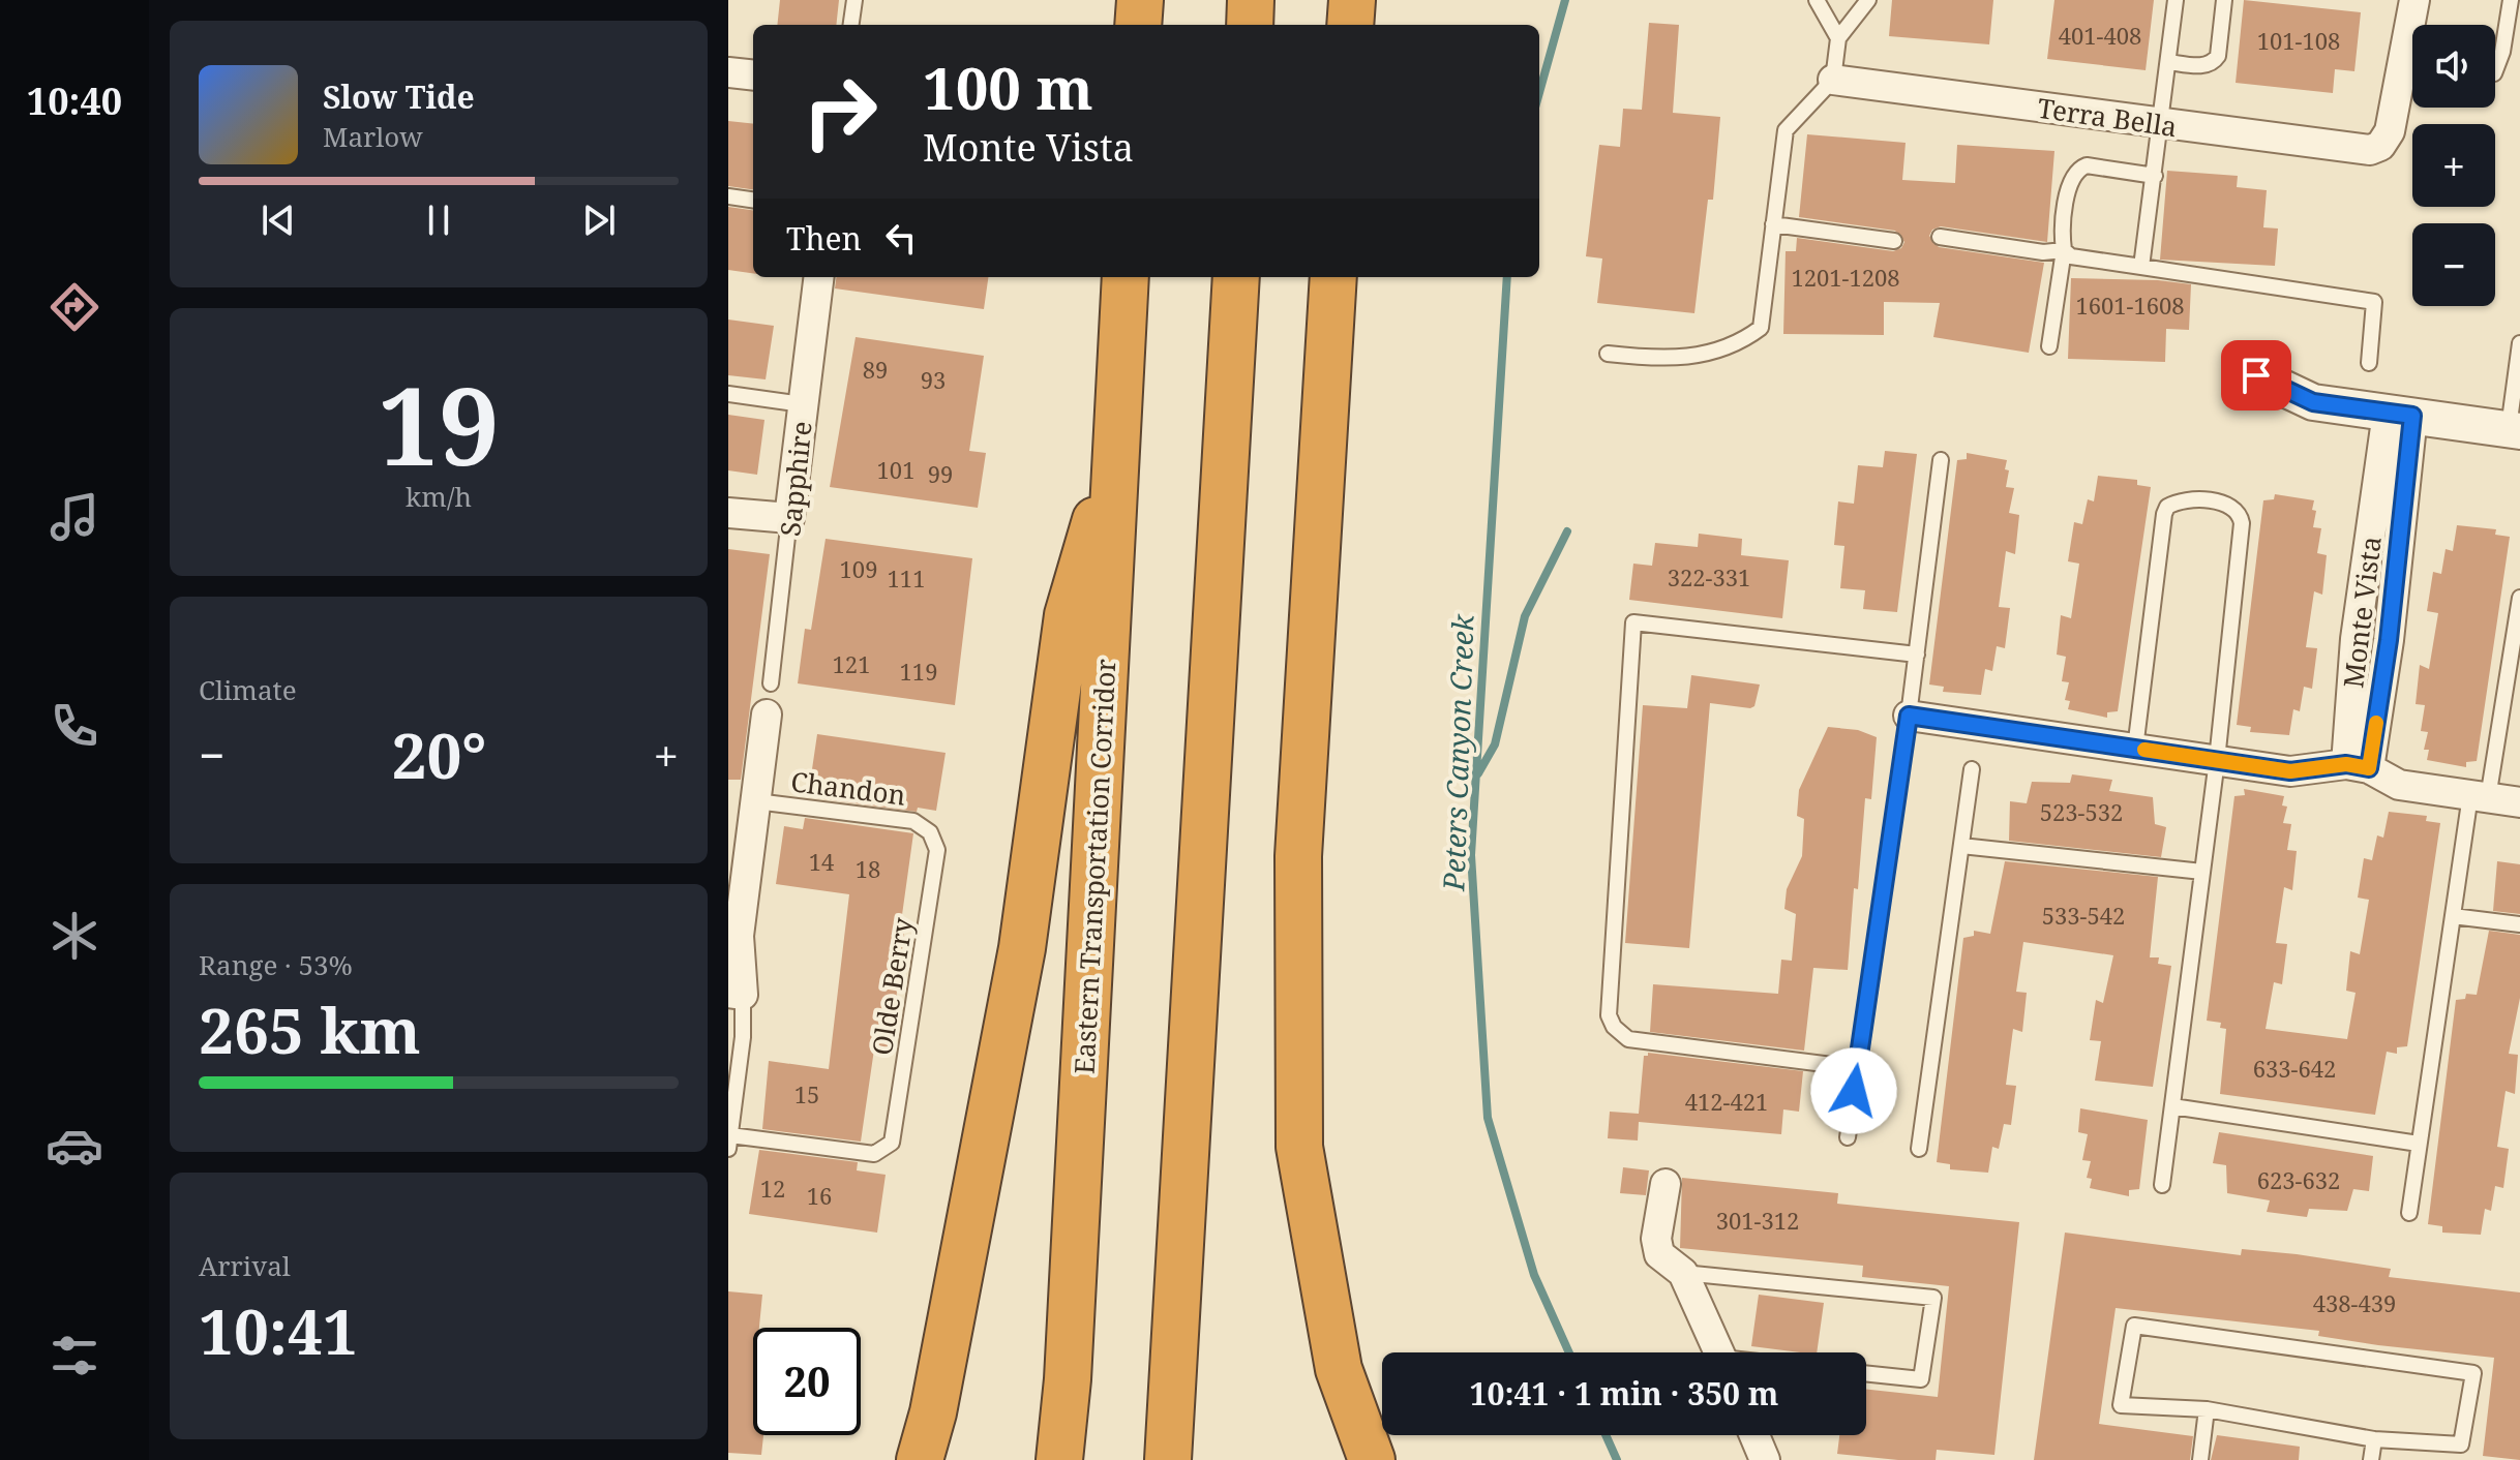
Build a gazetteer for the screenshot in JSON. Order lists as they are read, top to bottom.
{
  "streets": {
    "highway": ["Eastern Transportation Corridor"],
    "street": ["Terra Bella", "Sapphire", "Monte Vista"],
    "lane": ["Chandon", "Olde Berry"]
  },
  "crossings": [
    ["Chandon", "Olde Berry"]
  ],
  "water": ["Peters Canyon Creek"],
  "house_numbers": [
    "401-408",
    "101-108",
    "1201-1208",
    "1601-1608",
    "89",
    "93",
    "101",
    "99",
    "109",
    "322-331",
    "111",
    "121",
    "119",
    "523-532",
    "14",
    "18",
    "533-542",
    "633-642",
    "15",
    "412-421",
    "623-632",
    "12",
    "16",
    "301-312",
    "438-439"
  ],
  "page": {
    "tabs": "10:40",
    "map_buttons": ["+", "−"],
    "turn": ["100 m", "Monte Vista"],
    "song": ["Slow Tide", "Marlow"],
    "then": "Then",
    "tile": [
      ["19", "km/h"],
      "Climate",
      ["Range · 53%", "265 km"],
      ["Arrival", "10:41"]
    ],
    "heat": ["−", "20°", "+"],
    "limit": "20",
    "trip": "10:41 · 1 min · 350 m"
  }
}
